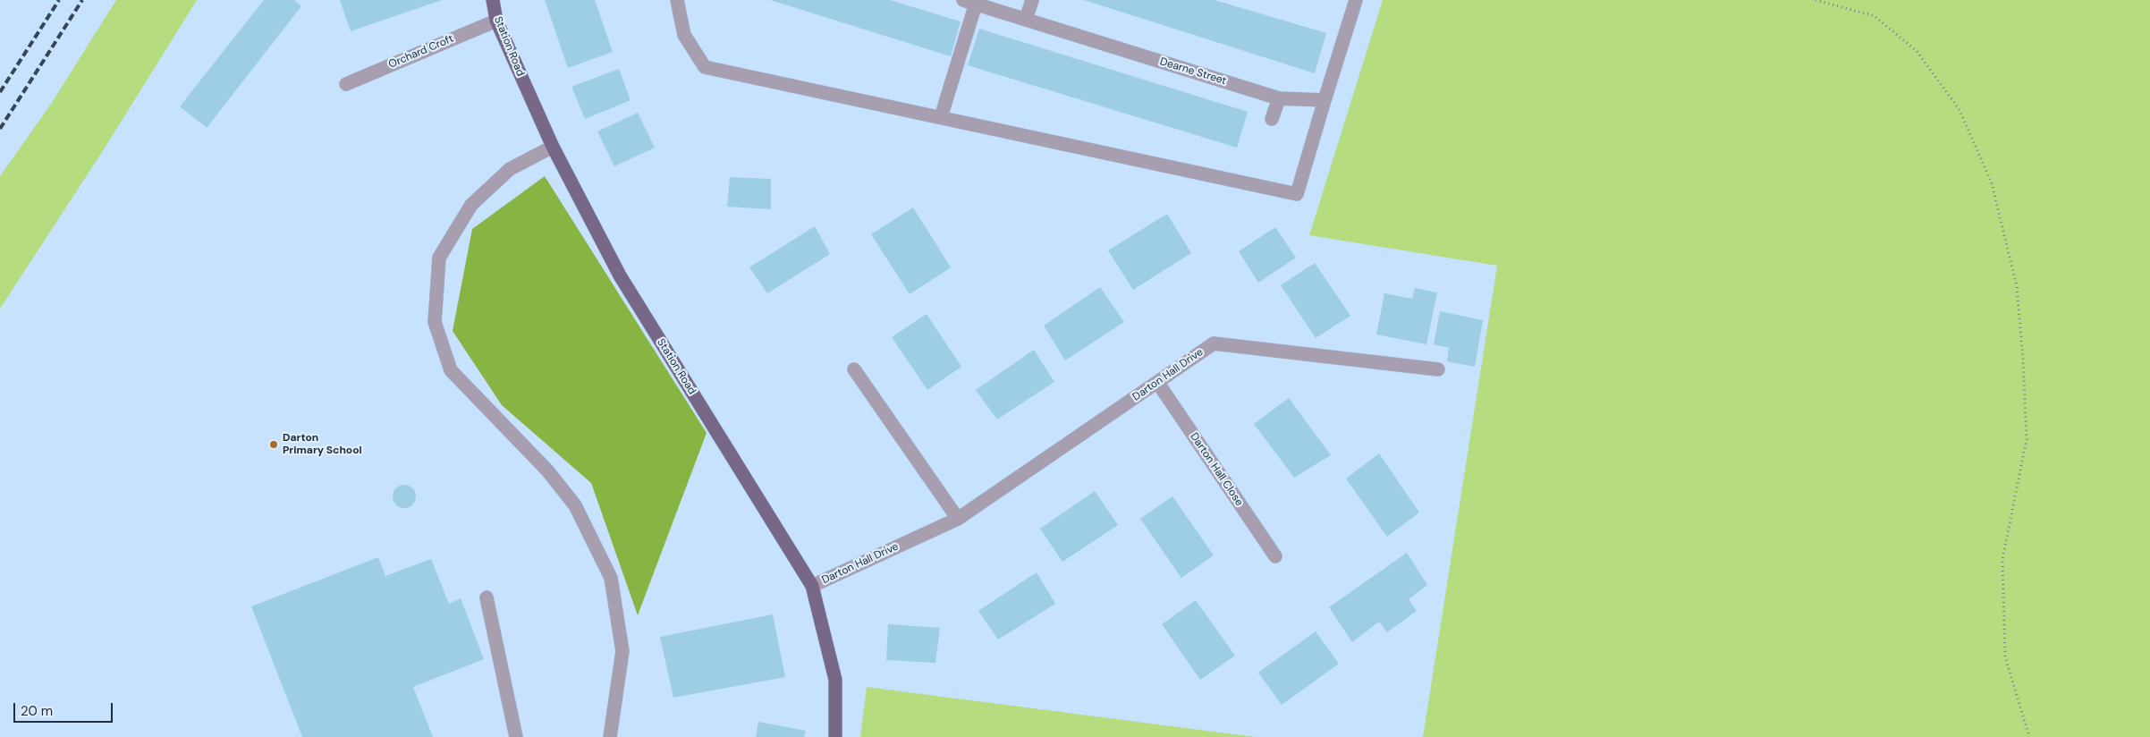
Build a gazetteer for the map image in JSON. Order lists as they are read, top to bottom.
{
  "streets": {
    "main road": ["Station Road"],
    "street": [
      "Orchard Croft",
      "Dearne Street",
      "Darton Hall Drive",
      "Darton Hall Close"
    ]
  },
  "crossings": [
    ["Station Road", "Orchard Croft"],
    ["Station Road", "Darton Hall Drive"],
    ["Darton Hall Drive", "Darton Hall Close"]
  ],
  "places": ["Darton Primary School"],
  "scale_bar": "20 m"
}
